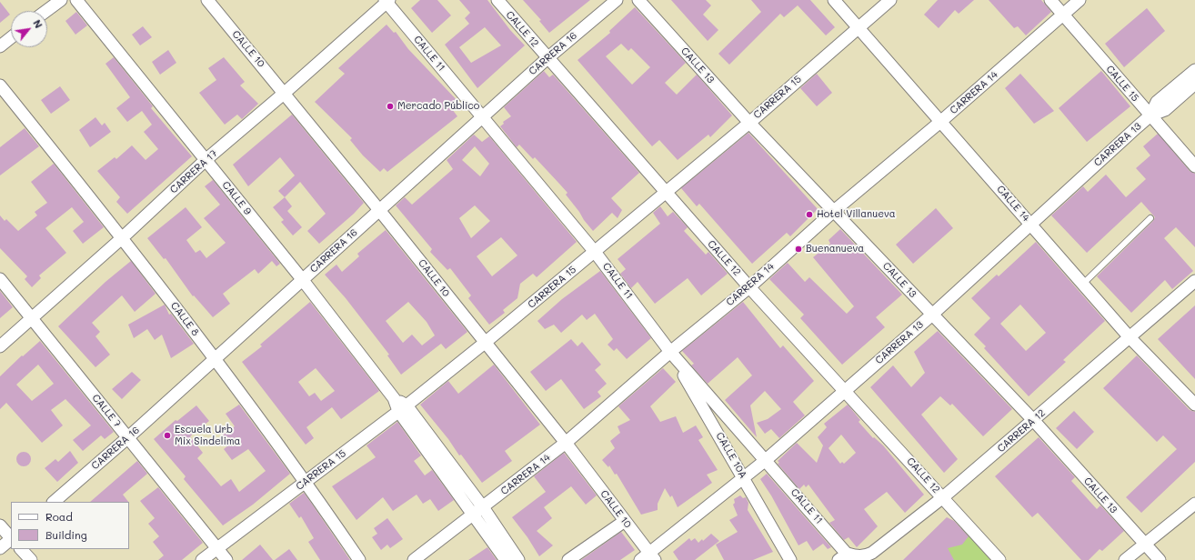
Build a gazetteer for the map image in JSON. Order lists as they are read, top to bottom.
{
  "streets": {
    "street": [
      "CALLE 12",
      "CALLE 10",
      "CALLE 11",
      "CARRERA 16",
      "CALLE 13",
      "CALLE 15",
      "CARRERA 14",
      "CARRERA 15",
      "CARRERA 13",
      "CARRERA 17",
      "CALLE 9",
      "CALLE 14",
      "CALLE 8",
      "CALLE 7",
      "CARRERA 12",
      "CALLE 10A"
    ]
  },
  "crossings": [
    ["CALLE 12", "CARRERA 16"],
    ["CALLE 12", "CARRERA 14"],
    ["CALLE 12", "CARRERA 15"],
    ["CALLE 12", "CARRERA 13"],
    ["CALLE 12", "CARRERA 12"],
    ["CALLE 10", "CARRERA 16"],
    ["CALLE 10", "CARRERA 14"],
    ["CALLE 10", "CARRERA 15"],
    ["CALLE 10", "CARRERA 13"],
    ["CALLE 10", "CARRERA 17"],
    ["CALLE 11", "CARRERA 16"],
    ["CALLE 11", "CARRERA 14"],
    ["CALLE 11", "CARRERA 15"],
    ["CALLE 11", "CARRERA 13"],
    ["CALLE 11", "CARRERA 17"],
    ["CALLE 11", "CARRERA 12"],
    ["CALLE 11", "CALLE 10A"],
    ["CARRERA 16", "CALLE 9"],
    ["CARRERA 16", "CALLE 8"],
    ["CARRERA 16", "CALLE 7"],
    ["CALLE 13", "CARRERA 14"],
    ["CALLE 13", "CARRERA 15"],
    ["CALLE 13", "CARRERA 13"],
    ["CALLE 13", "CARRERA 12"],
    ["CALLE 15", "CARRERA 14"],
    ["CALLE 15", "CARRERA 13"],
    ["CARRERA 14", "CALLE 9"],
    ["CARRERA 14", "CALLE 14"],
    ["CARRERA 14", "CALLE 10A"],
    ["CARRERA 15", "CALLE 9"],
    ["CARRERA 15", "CALLE 14"],
    ["CARRERA 15", "CALLE 8"],
    ["CARRERA 15", "CALLE 7"],
    ["CARRERA 13", "CALLE 14"],
    ["CARRERA 13", "CALLE 10A"],
    ["CARRERA 17", "CALLE 9"],
    ["CARRERA 17", "CALLE 8"],
    ["CARRERA 17", "CALLE 7"],
    ["CALLE 14", "CARRERA 12"]
  ],
  "places": [
    "Mercado Público",
    "Hotel Villanueva",
    "Buenanueva",
    "Escuela Urb Mix Sindelima"
  ],
  "legend": ["Road", "Building"],
  "north": "top right"
}
